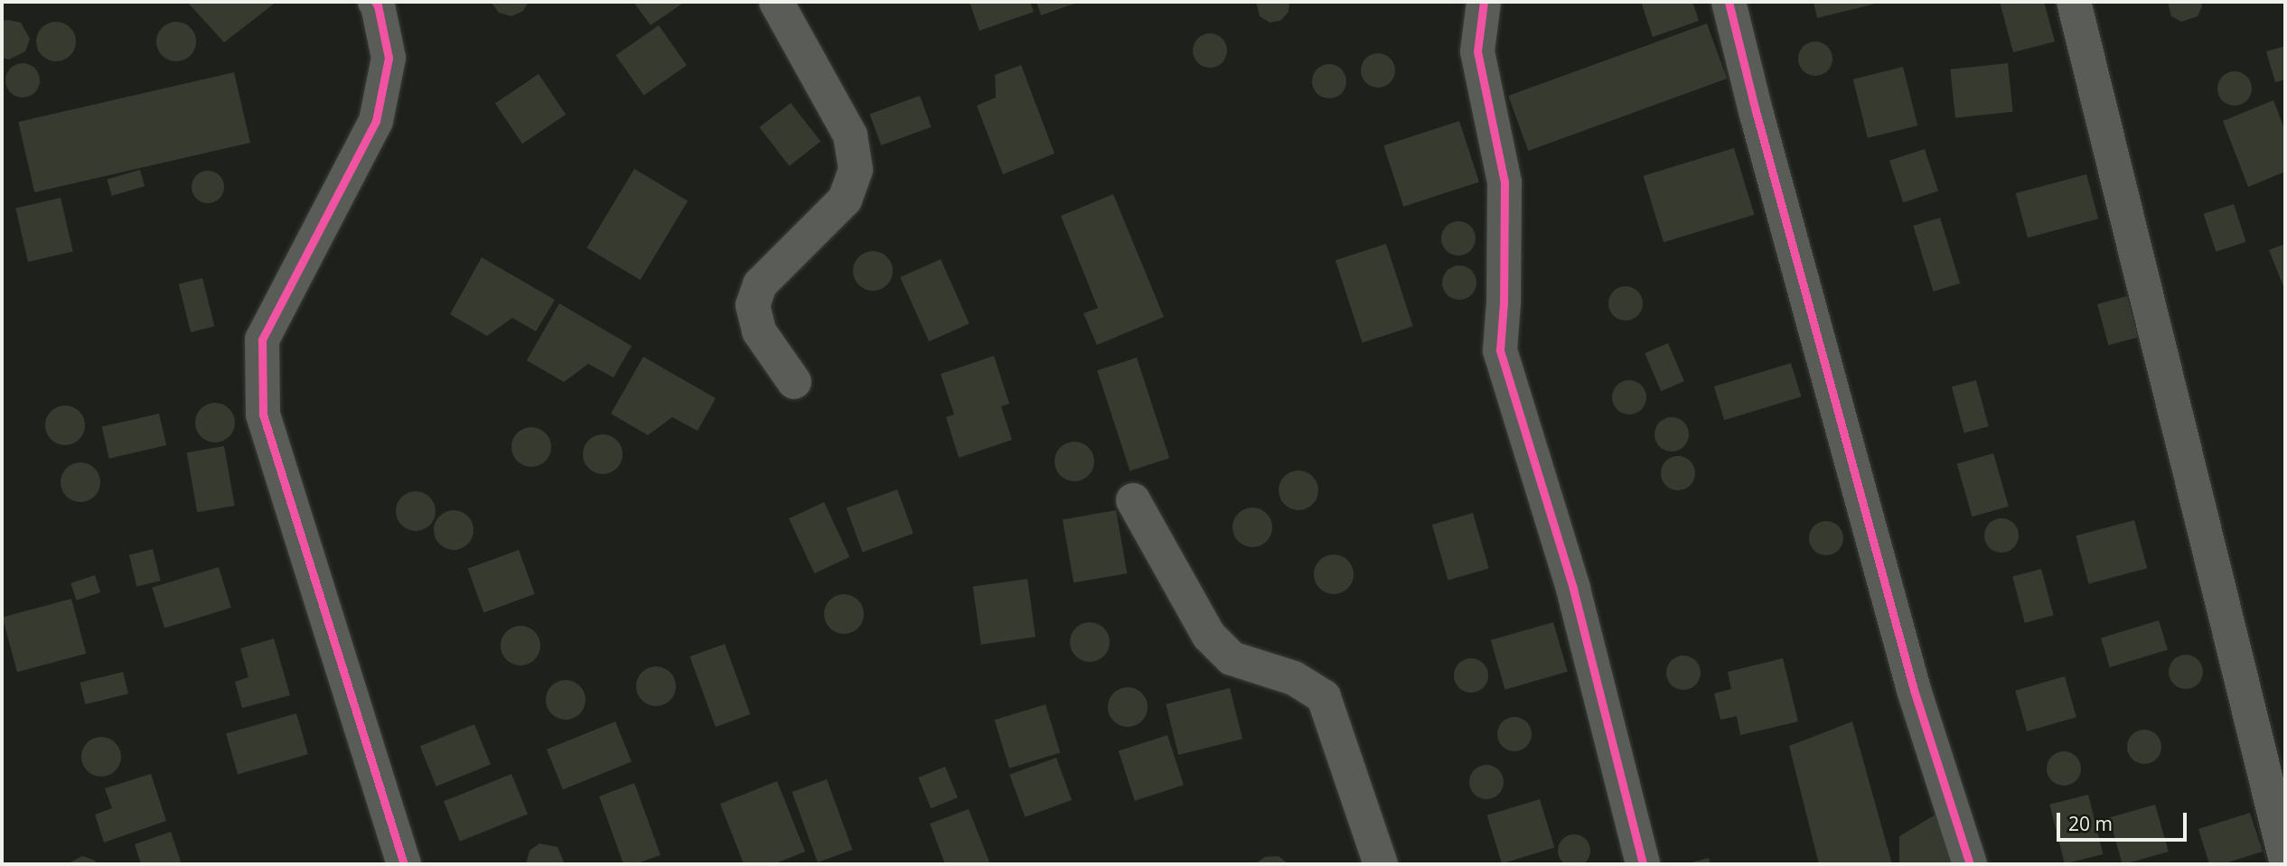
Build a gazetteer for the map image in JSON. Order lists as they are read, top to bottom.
{
  "scale_bar": "20 m"
}
